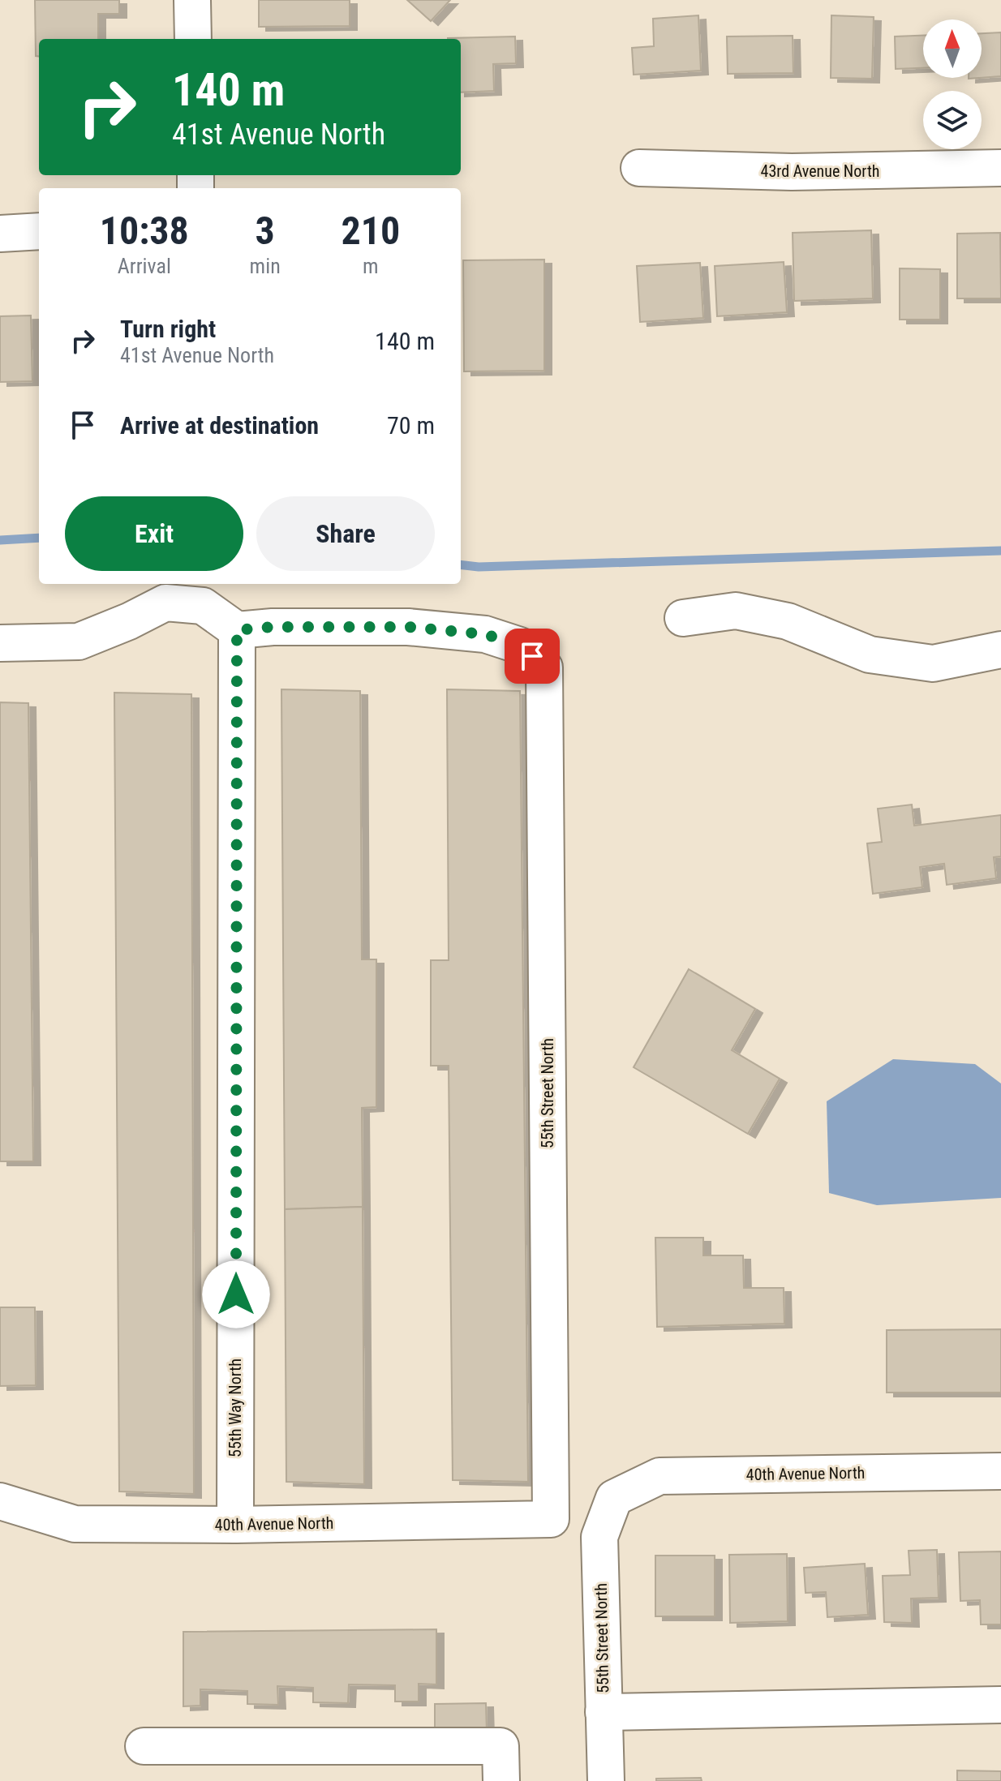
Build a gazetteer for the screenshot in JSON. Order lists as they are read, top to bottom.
{
  "streets": {
    "street": [
      "43rd Avenue North",
      "55th Street North",
      "55th Way North",
      "40th Avenue North"
    ]
  },
  "crossings": [
    ["55th Street North", "55th Way North"],
    ["55th Street North", "40th Avenue North"],
    ["55th Way North", "40th Avenue North"]
  ],
  "north": "top",
  "page": {
    "turn": ["140 m", "41st Avenue North"],
    "eta": [
      "10:38",
      "Arrival",
      "3",
      "min",
      "210",
      "m"
    ],
    "list": [
      {
        "name": "Turn right",
        "note": "41st Avenue North",
        "value": "140 m"
      },
      {
        "name": "Arrive at destination",
        "value": "70 m"
      }
    ],
    "buttons": ["Exit", "Share"]
  }
}
